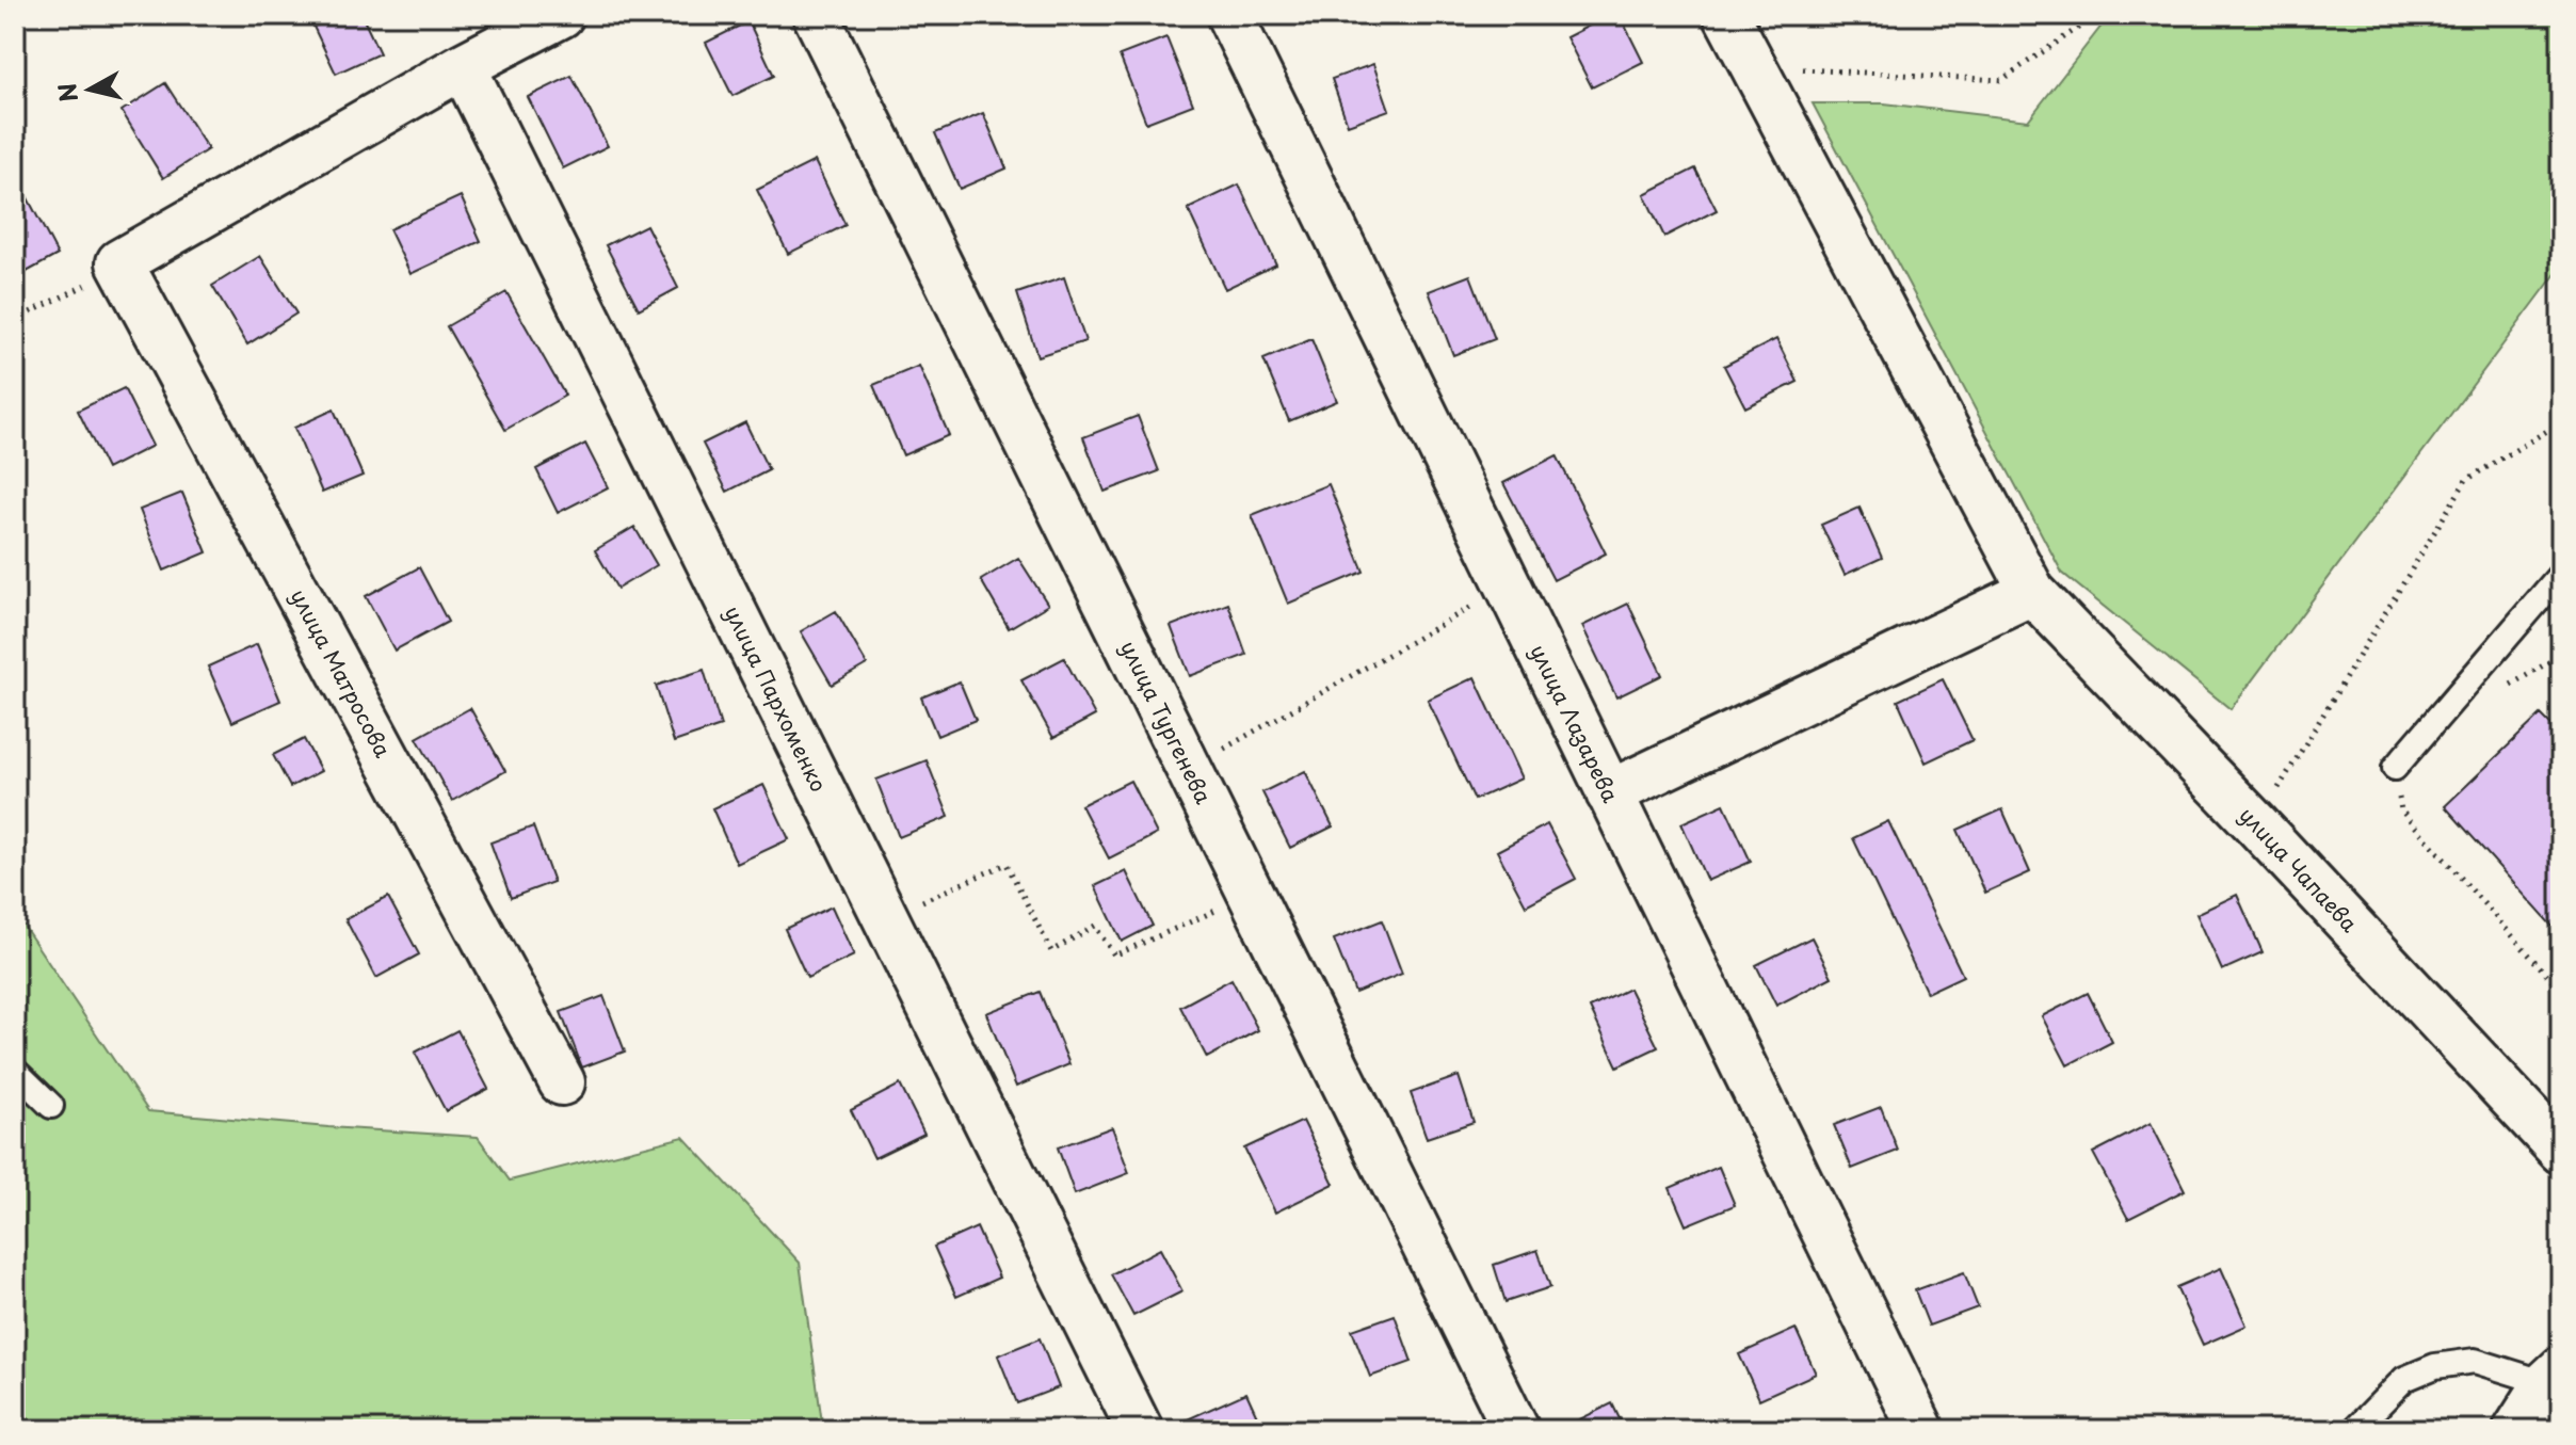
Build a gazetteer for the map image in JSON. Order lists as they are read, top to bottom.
{
  "streets": {
    "street": [
      "улица Матросова",
      "улица Пархоменко",
      "улица Тургенева",
      "улица Лазарева",
      "улица Чапаева"
    ]
  },
  "north": "left"
}
